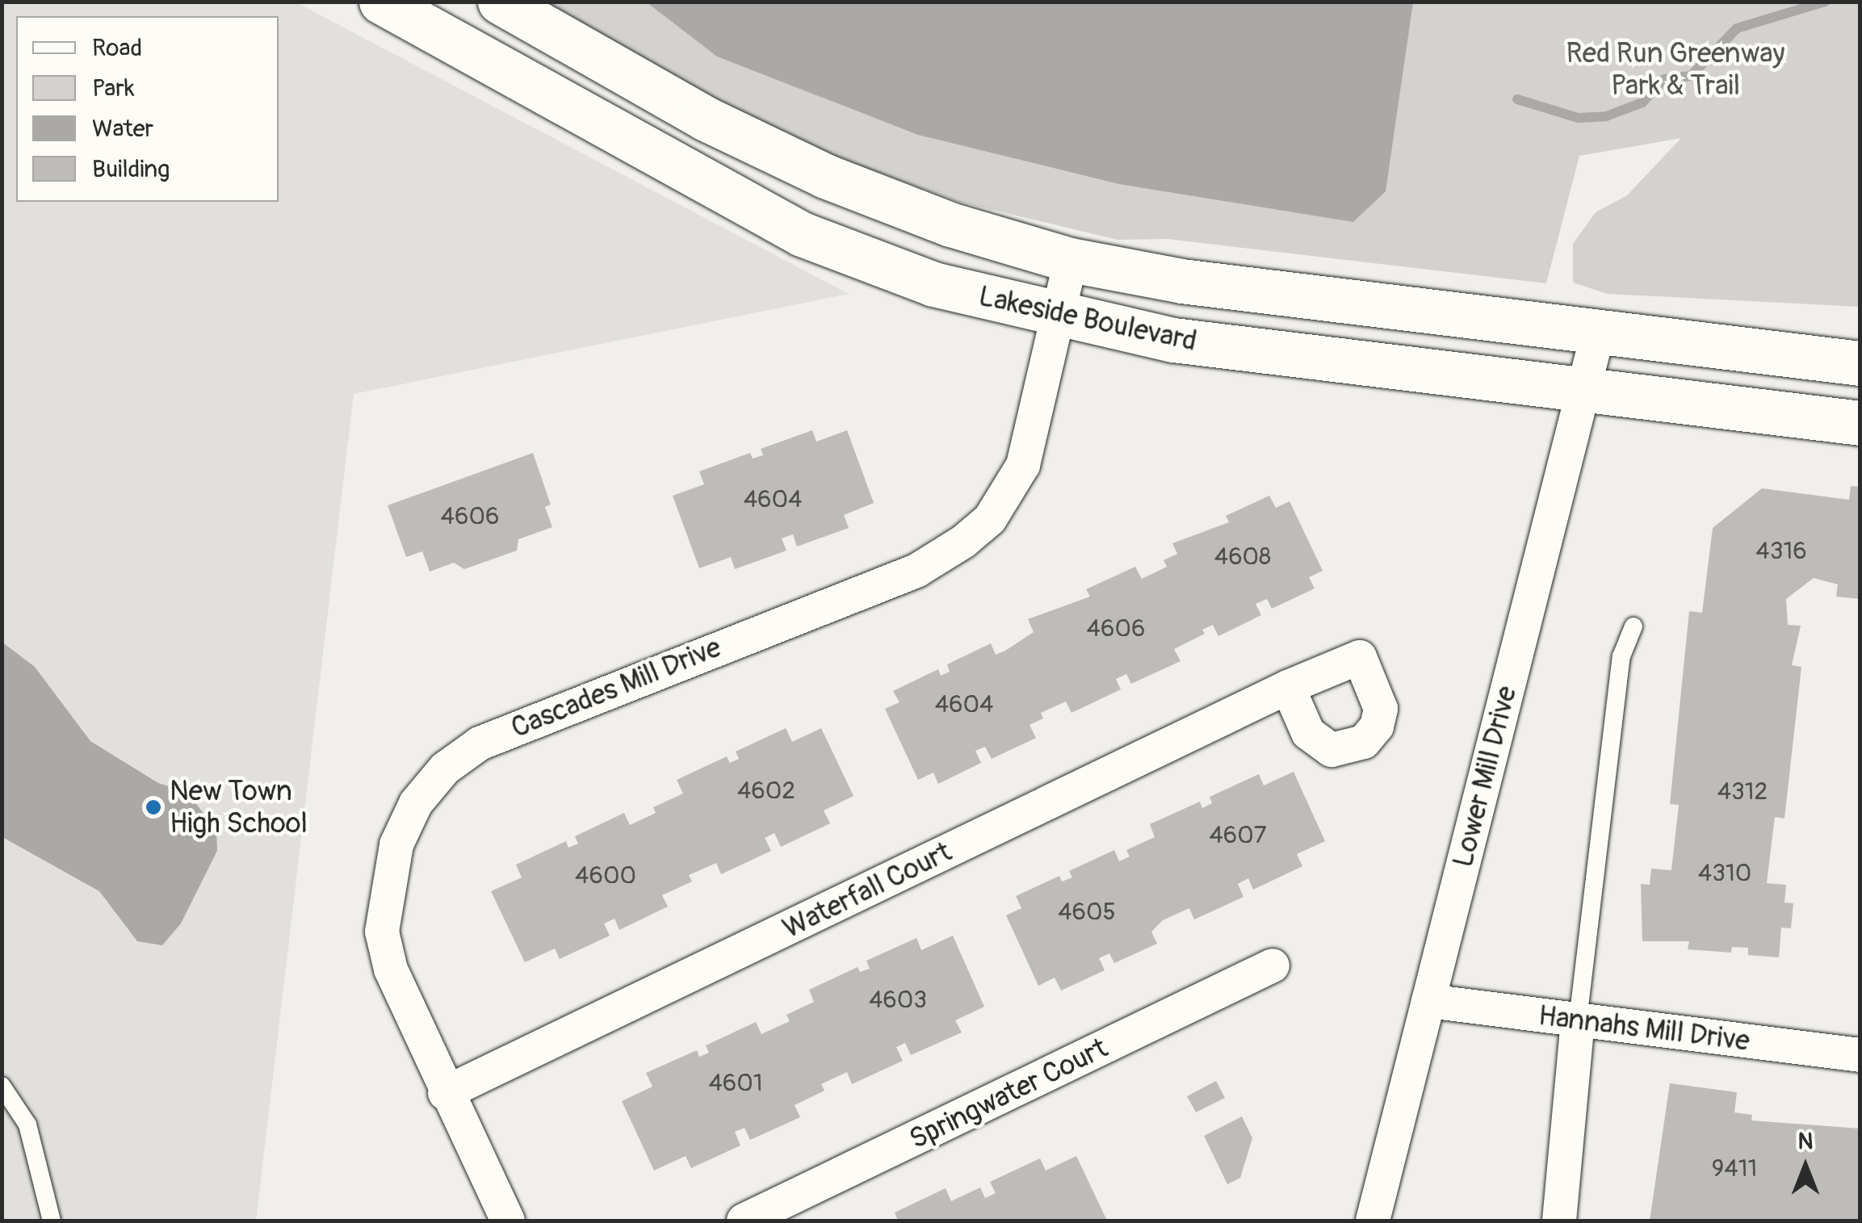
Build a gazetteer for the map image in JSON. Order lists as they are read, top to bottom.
{
  "streets": {
    "main road": ["Lakeside Boulevard"],
    "street": [
      "Cascades Mill Drive",
      "Lower Mill Drive",
      "Waterfall Court",
      "Hannahs Mill Drive",
      "Springwater Court"
    ]
  },
  "crossings": [
    ["Lakeside Boulevard", "Cascades Mill Drive"],
    ["Lakeside Boulevard", "Lower Mill Drive"],
    ["Cascades Mill Drive", "Waterfall Court"],
    ["Lower Mill Drive", "Hannahs Mill Drive"]
  ],
  "parks": ["Red Run Greenway Park & Trail"],
  "places": ["New Town High School"],
  "house_numbers": [
    "4604",
    "4606",
    "4316",
    "4608",
    "4606",
    "4604",
    "4602",
    "4312",
    "4607",
    "4310",
    "4600",
    "4605",
    "4603",
    "4601",
    "9411"
  ],
  "legend": [
    "Road",
    "Park",
    "Water",
    "Building"
  ],
  "north": "top"
}
